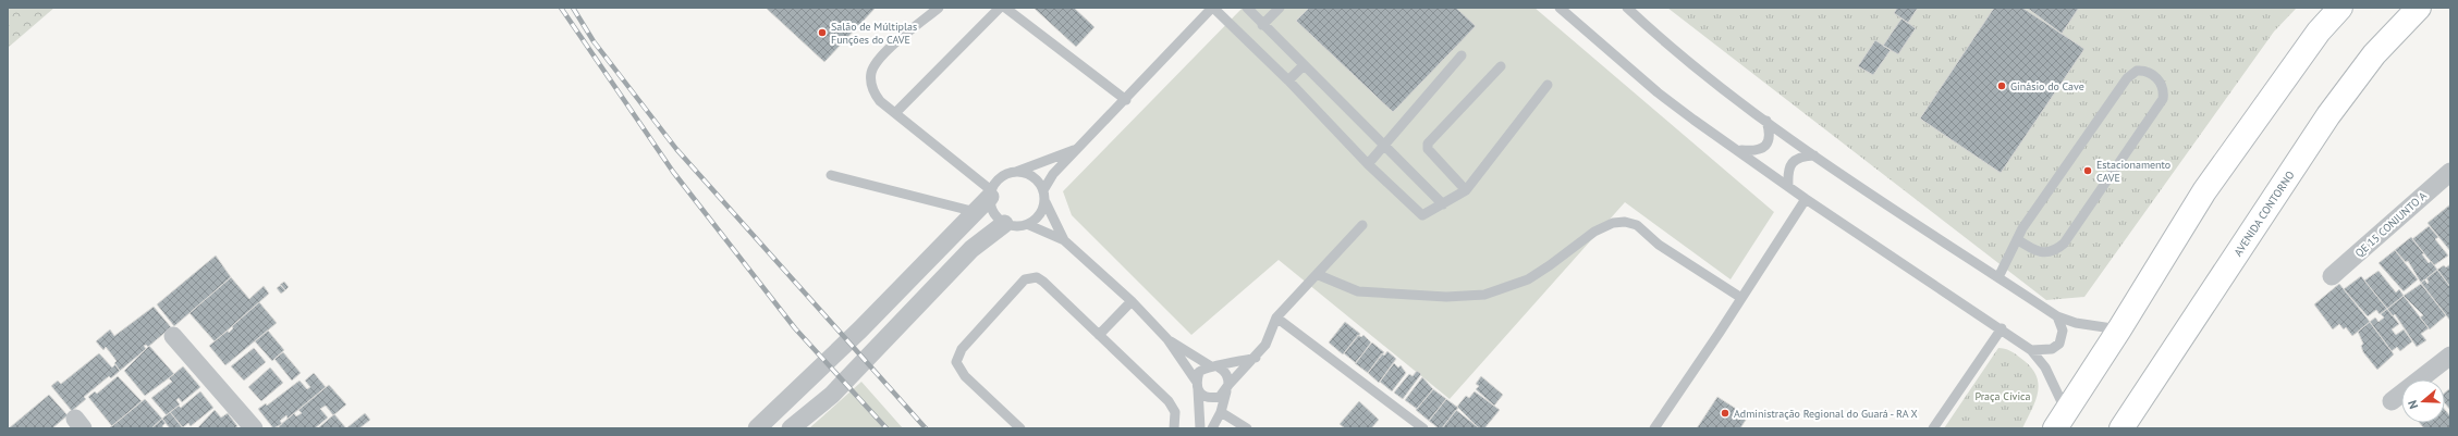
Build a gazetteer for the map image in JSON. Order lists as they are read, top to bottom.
{
  "streets": {
    "main road": ["AVENIDA CONTORNO"],
    "street": ["QE 15 CONJUNTO A"]
  },
  "parks": ["Praça Cívica"],
  "places": [
    "Salão de Múltiplas Funções do CAVE",
    "Ginásio do Cave",
    "Estacionamento CAVE",
    "Administração Regional do Guará - RA X"
  ],
  "north": "left"
}
